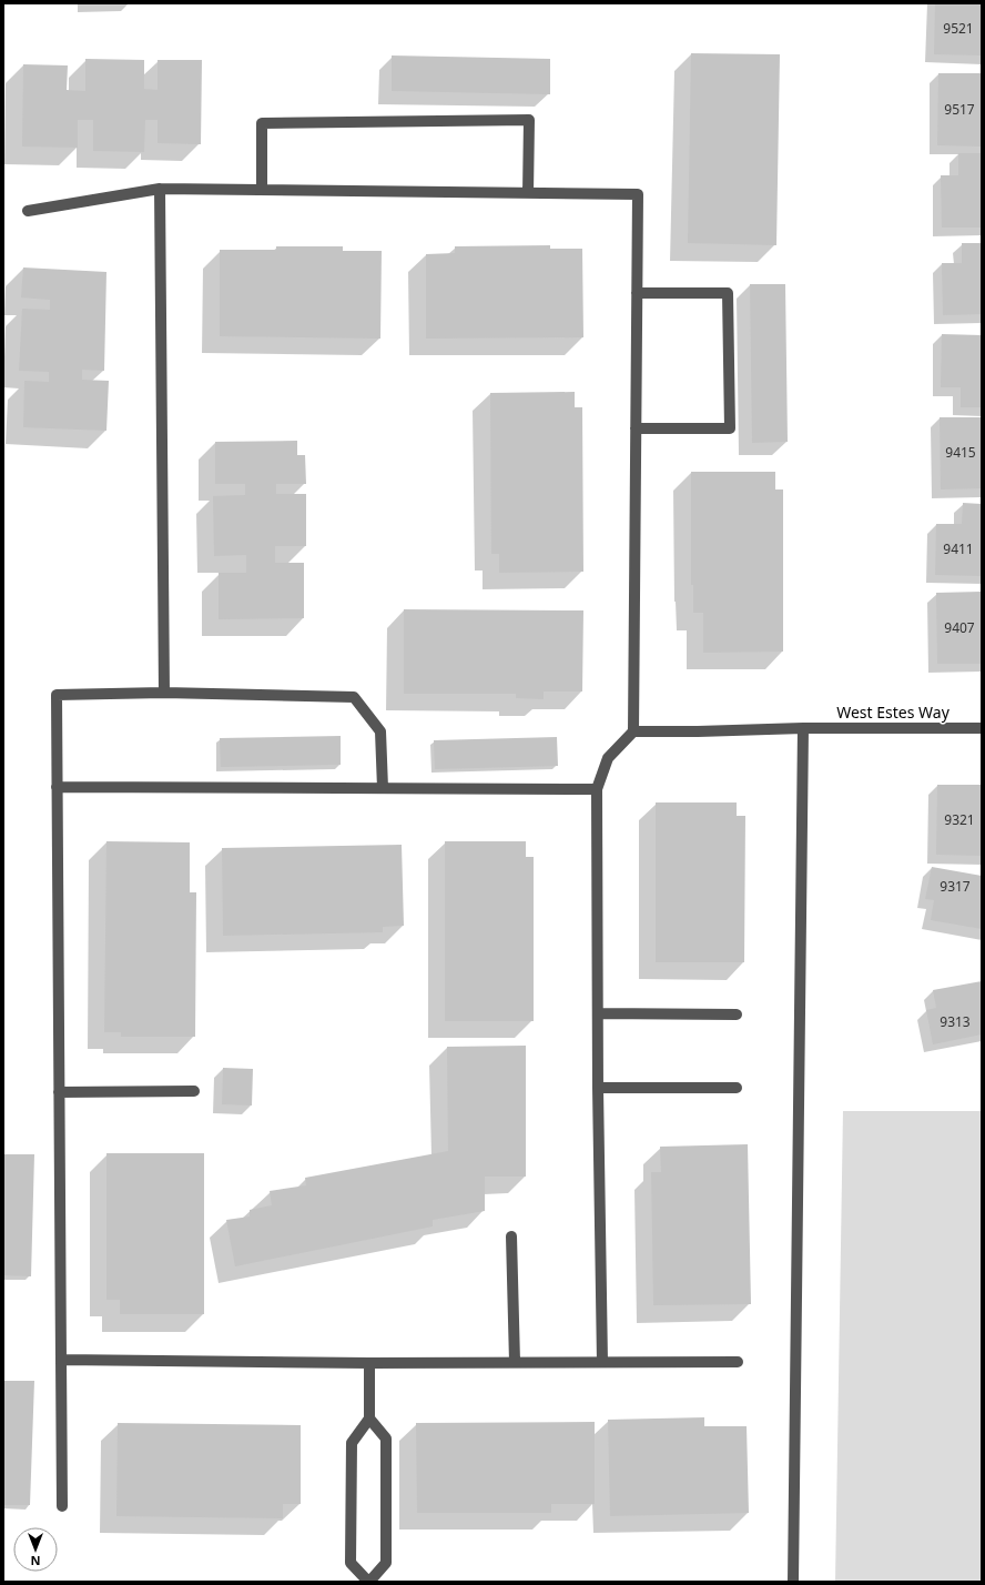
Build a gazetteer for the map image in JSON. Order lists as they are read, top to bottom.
{
  "streets": {
    "street": ["West Estes Way"]
  },
  "house_numbers": [
    "9521",
    "9517",
    "9415",
    "9411",
    "9407",
    "9321",
    "9317",
    "9313"
  ],
  "north": "bottom"
}
